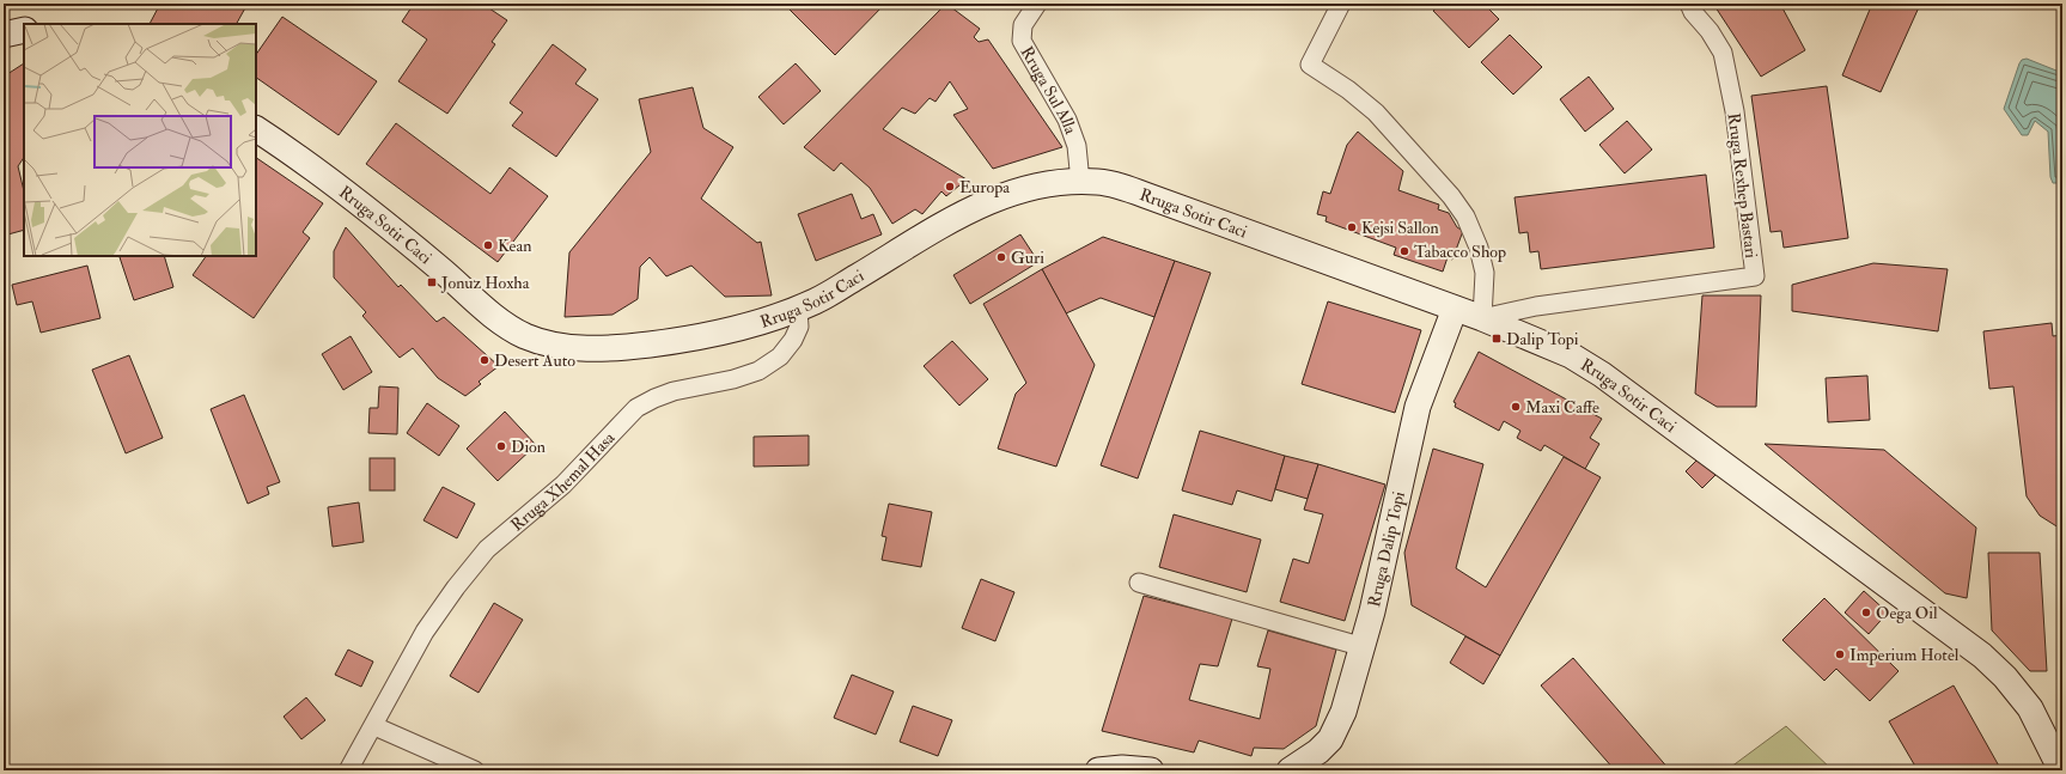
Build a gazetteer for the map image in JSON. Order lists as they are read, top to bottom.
{
  "streets": {
    "main road": ["Rruga Sotir Caci", "Rruga Dalip Topi"],
    "street": ["Rruga Sul Alla", "Rruga Rexhep Bastari", "Rruga Xhemal Hasa"]
  },
  "crossings": [
    ["Rruga Sul Alla", "Rruga Sotir Caci"],
    ["Rruga Rexhep Bastari", "Rruga Sotir Caci"],
    ["Rruga Sotir Caci", "Rruga Xhemal Hasa"],
    ["Rruga Sotir Caci", "Rruga Dalip Topi"]
  ],
  "places": {
    "other": [
      "Europa",
      "Kejsi Sallon",
      "Kean",
      "Tabacco Shop",
      "Guri",
      "Desert Auto",
      "Maxi Caffe",
      "Dion",
      "Oega Oil",
      "Imperium Hotel"
    ],
    "transit": ["Jonuz Hoxha", "Dalip Topi"]
  }
}
